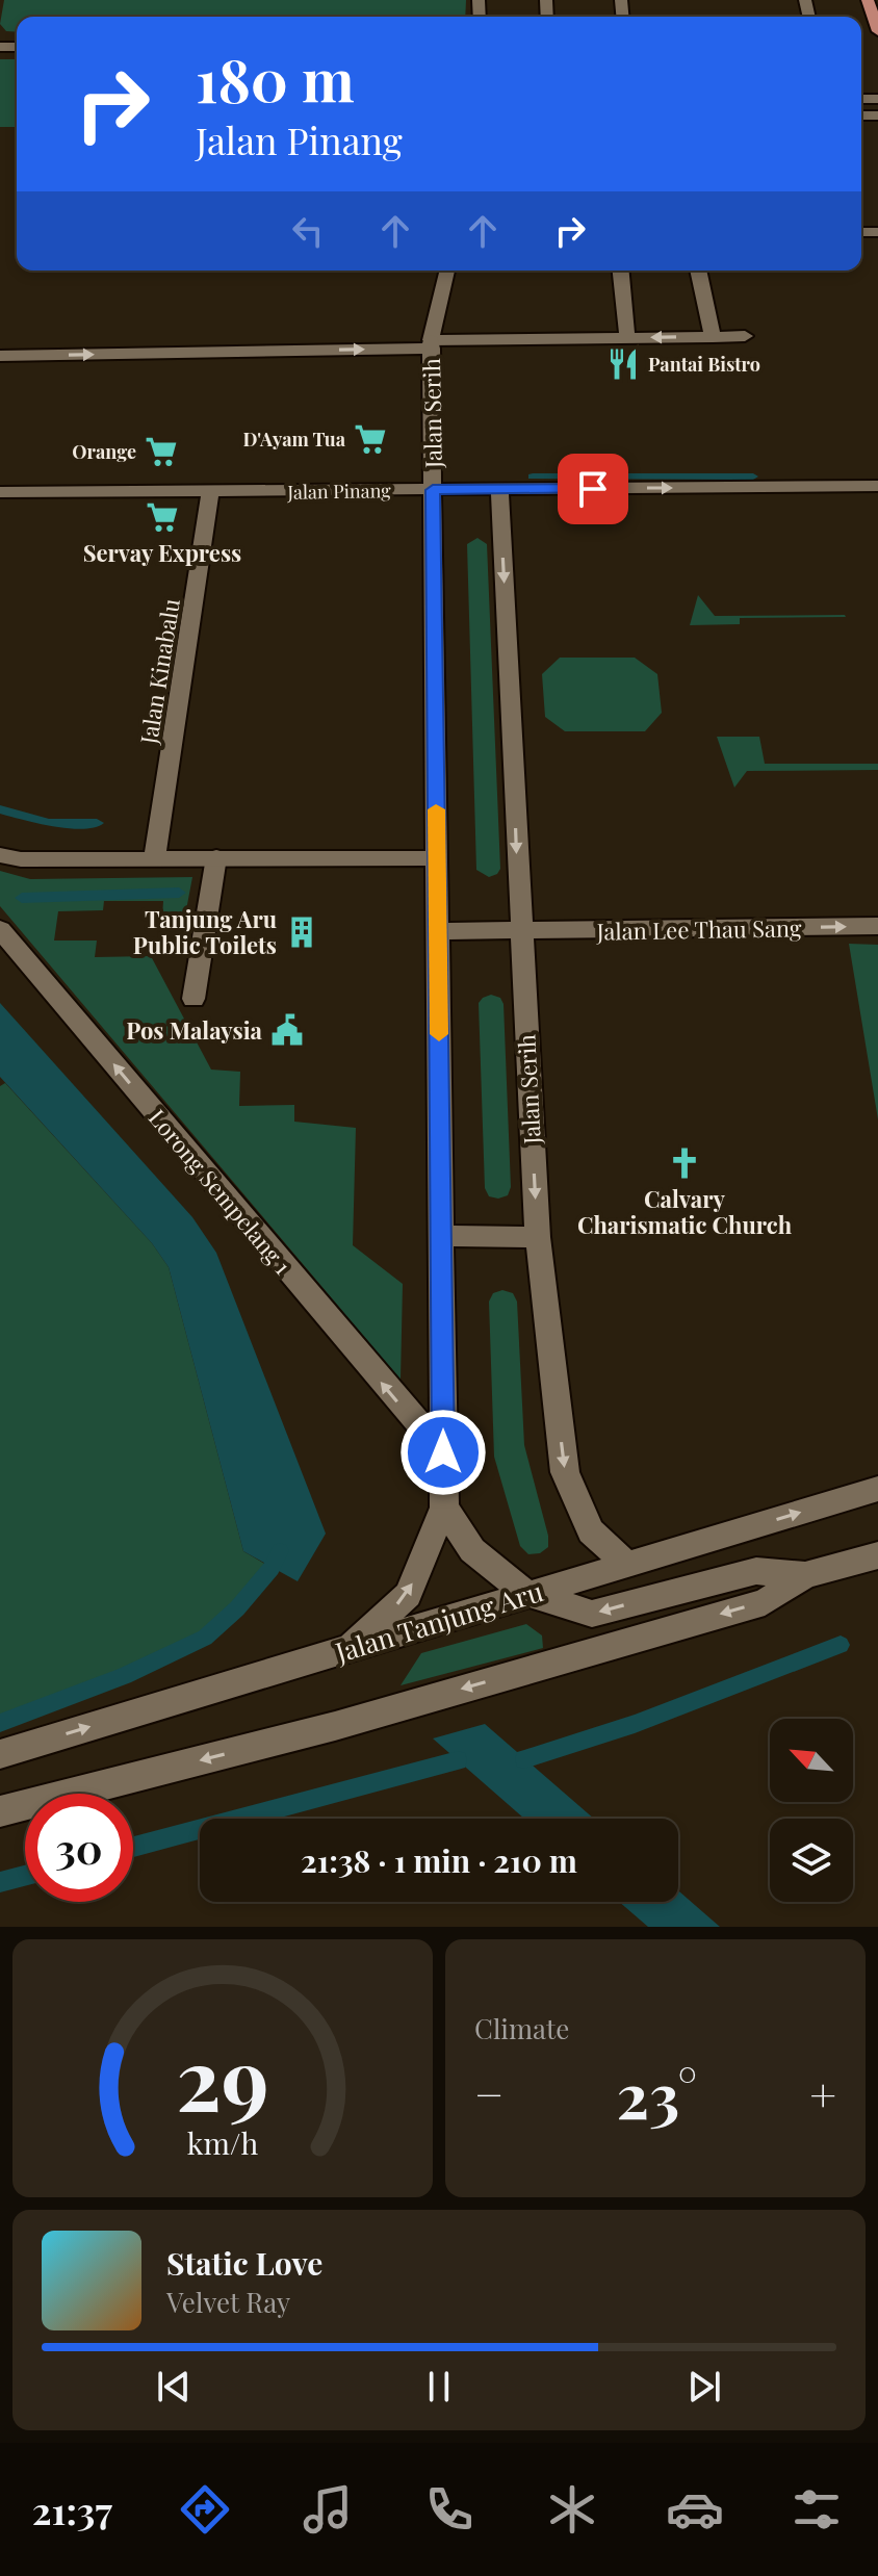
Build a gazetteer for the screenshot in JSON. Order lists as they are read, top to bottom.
{
  "streets": {
    "street": [
      "Jalan Serih",
      "Jalan Pinang",
      "Jalan Kinabalu",
      "Jalan Lee Thau Sang",
      "Lorong Sempelang 1",
      "Jalan Tanjung Aru"
    ]
  },
  "crossings": [
    ["Jalan Serih", "Jalan Pinang"],
    ["Jalan Serih", "Jalan Lee Thau Sang"],
    ["Jalan Serih", "Lorong Sempelang 1"],
    ["Jalan Serih", "Jalan Tanjung Aru"],
    ["Jalan Pinang", "Jalan Kinabalu"]
  ],
  "one_way": ["Jalan Lee Thau Sang", "Lorong Sempelang 1"],
  "places": {
    "restaurant": ["Pantai Bistro"],
    "supermarket": ["D'Ayam Tua", "Orange", "Servay Express"],
    "building": ["Tanjung Aru Public Toilets"],
    "public building": ["Pos Malaysia"],
    "church": ["Calvary Charismatic Church"]
  },
  "north": "top left",
  "page": {
    "turn": ["180 m", "Jalan Pinang"],
    "limit": "30",
    "trip": "21:38 · 1 min · 210 m",
    "tile": "Climate",
    "heat": ["−", "23°", "+"],
    "song": ["Static Love", "Velvet Ray"],
    "tabs": "21:37",
    "gauge": ["29", "km/h"]
  }
}
